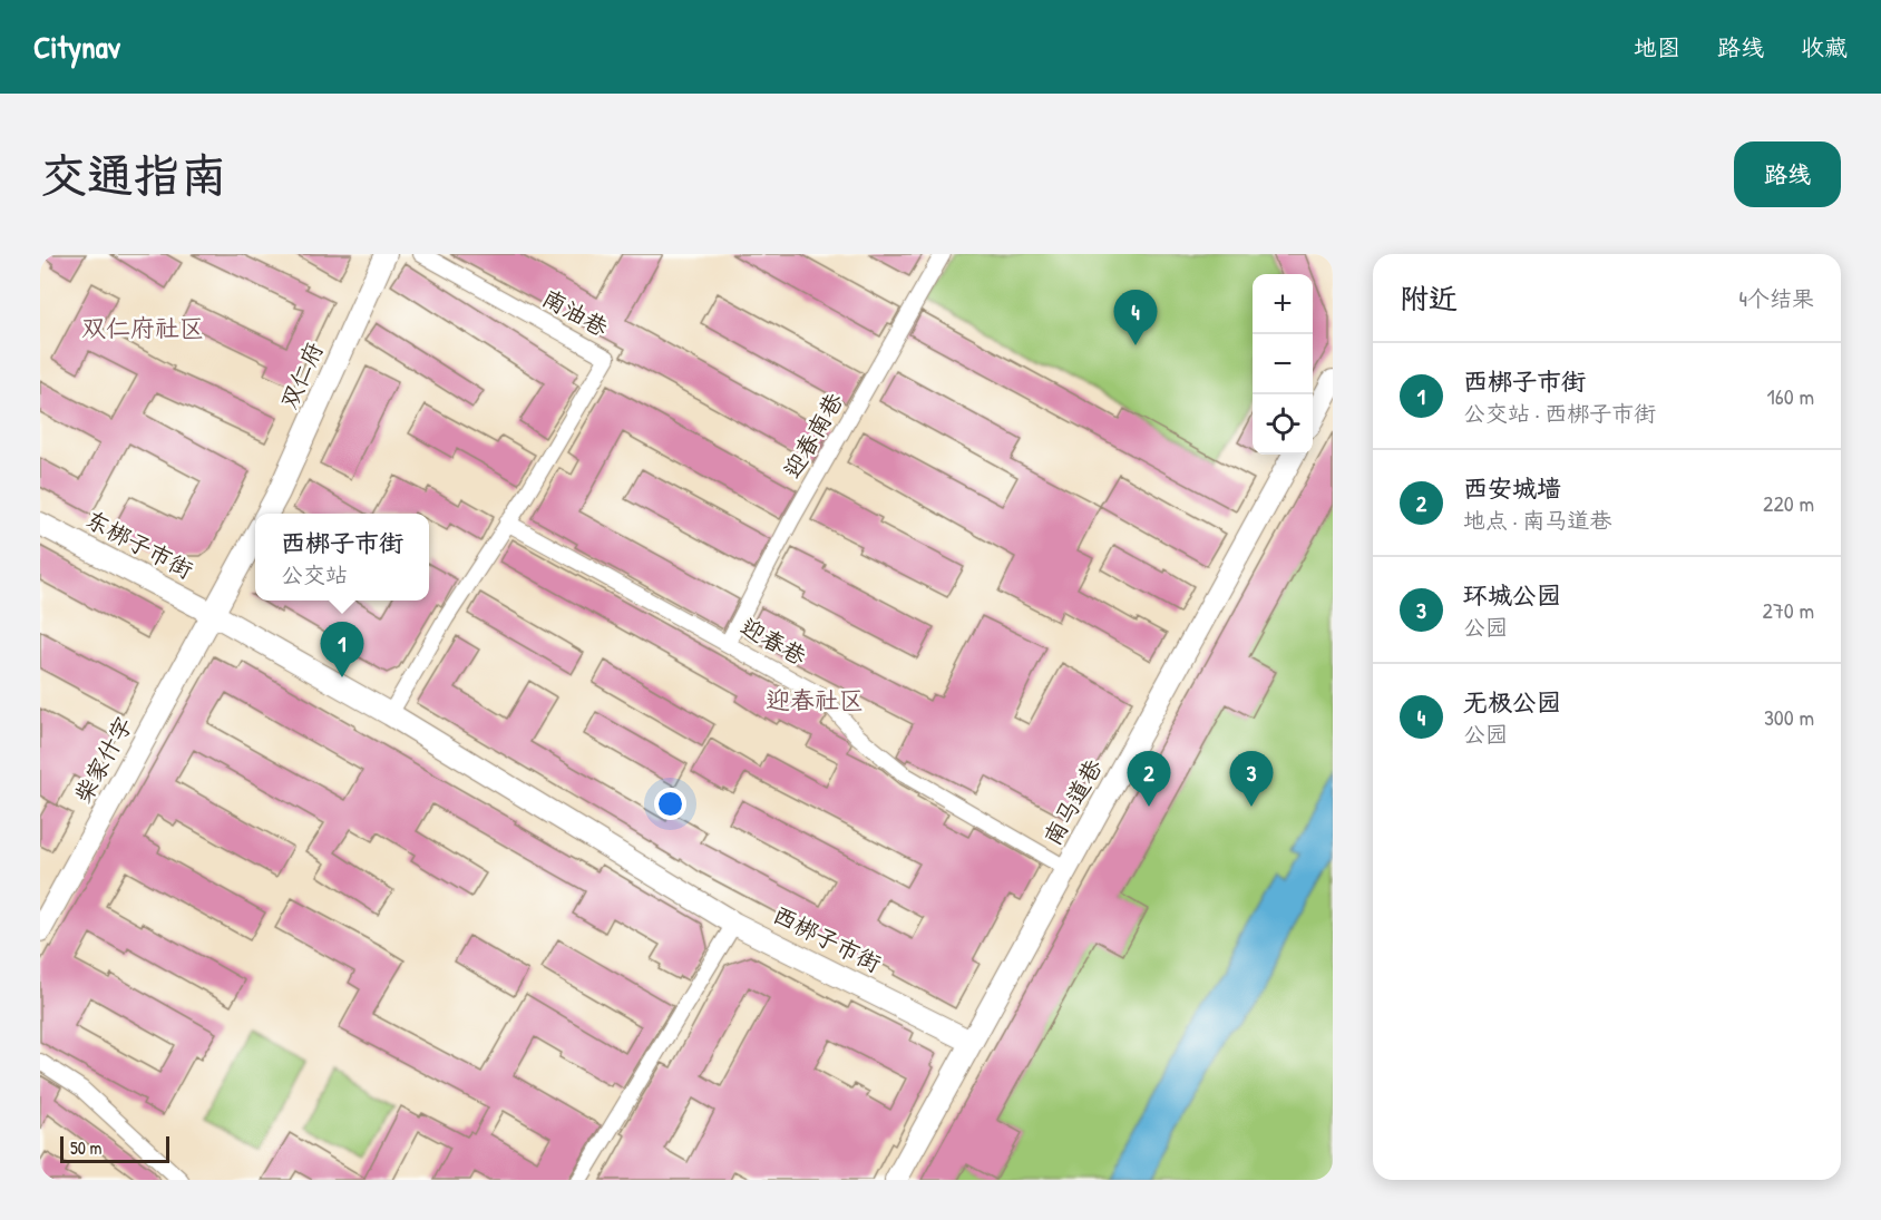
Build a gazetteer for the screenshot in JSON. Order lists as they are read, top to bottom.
{
  "streets": {
    "street": [
      "南油巷",
      "双仁府",
      "迎春南巷",
      "东梆子市街",
      "迎春巷",
      "柴家什字",
      "南马道巷",
      "西梆子市街"
    ]
  },
  "crossings": [
    ["南油巷", "迎春巷"],
    ["迎春南巷", "迎春巷"],
    ["东梆子市街", "柴家什字"],
    ["东梆子市街", "西梆子市街"],
    ["迎春巷", "南马道巷"],
    ["柴家什字", "西梆子市街"],
    ["南马道巷", "西梆子市街"]
  ],
  "districts": ["双仁府社区", "迎春社区"],
  "scale_bar": "50 m",
  "page": {
    "header": "Citynav",
    "nav": ["地图", "路线", "收藏"],
    "buttons": "路线",
    "title": "交通指南",
    "heading": ["附近", "4个结果"],
    "map_buttons": ["+", "−"],
    "pins": [
      "4",
      "1",
      "2",
      "3"
    ],
    "list": [
      {
        "mark": "1",
        "name": "西梆子市街",
        "note": "公交站 · 西梆子市街",
        "value": "160 m"
      },
      {
        "mark": "2",
        "name": "西安城墙",
        "note": "地点 · 南马道巷",
        "value": "220 m"
      },
      {
        "mark": "3",
        "name": "环城公园",
        "note": "公园",
        "value": "270 m"
      },
      {
        "mark": "4",
        "name": "无极公园",
        "note": "公园",
        "value": "300 m"
      }
    ],
    "popup": ["西梆子市街", "公交站"],
    "scale": "50 m"
  }
}
